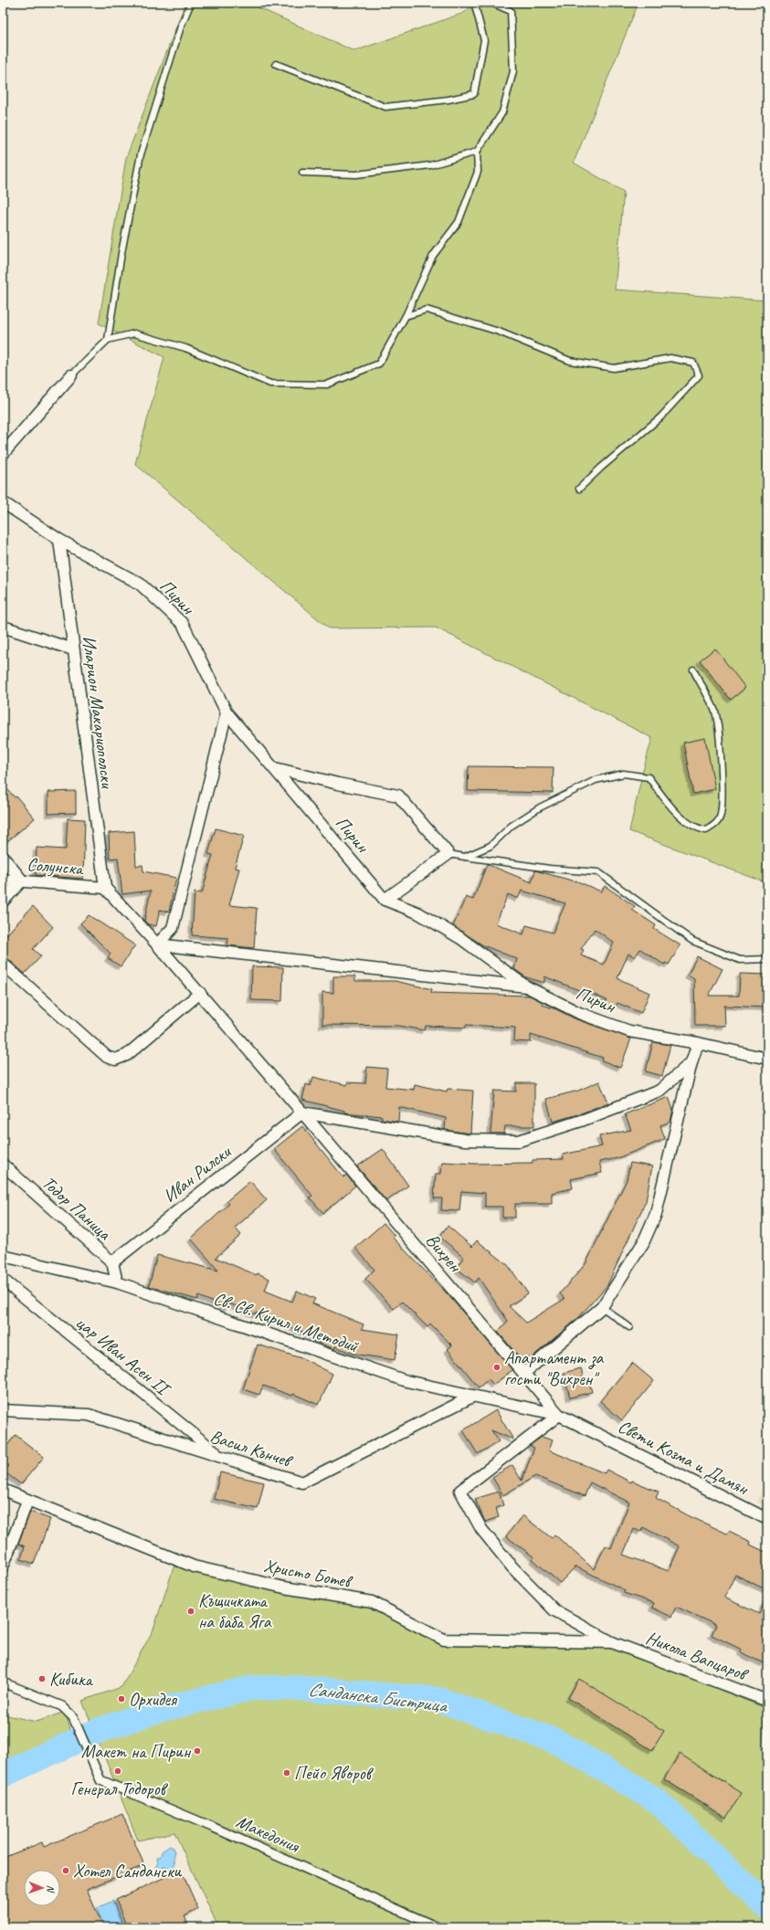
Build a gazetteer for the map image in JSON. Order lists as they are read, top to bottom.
{
  "streets": {
    "street": [
      "Пирин",
      "Иларион Макариополски",
      "Солунска",
      "Иван Рилски",
      "Тодор Паница",
      "Вихрен",
      "Св. Св. Кирил и Методий",
      "цар Иван Асен II",
      "Васил Кънчев",
      "Свети Козма и Дамян",
      "Христо Ботев",
      "Никола Вапцаров",
      "Македония"
    ]
  },
  "crossings": [
    ["Пирин", "Иларион Макариополски"],
    ["Иларион Макариополски", "Солунска"],
    ["Иларион Макариополски", "Вихрен"],
    ["Солунска", "Вихрен"],
    ["Иван Рилски", "Тодор Паница"],
    ["Иван Рилски", "Вихрен"],
    ["Тодор Паница", "Св. Св. Кирил и Методий"],
    ["Вихрен", "Св. Св. Кирил и Методий"],
    ["Вихрен", "Свети Козма и Дамян"],
    ["Св. Св. Кирил и Методий", "Васил Кънчев"],
    ["Св. Св. Кирил и Методий", "Свети Козма и Дамян"],
    ["цар Иван Асен II", "Васил Кънчев"],
    ["Христо Ботев", "Никола Вапцаров"]
  ],
  "water": ["Санданска Бистрица"],
  "places": [
    "Апартамент за гости \"Вихрен\"",
    "Къщичката на баба Яга",
    "Кибика",
    "Орхидея",
    "Макет на Пирин",
    "Генерал Тодоров",
    "Пейо Яворов",
    "Хотел Сандански"
  ],
  "north": "right"
}
